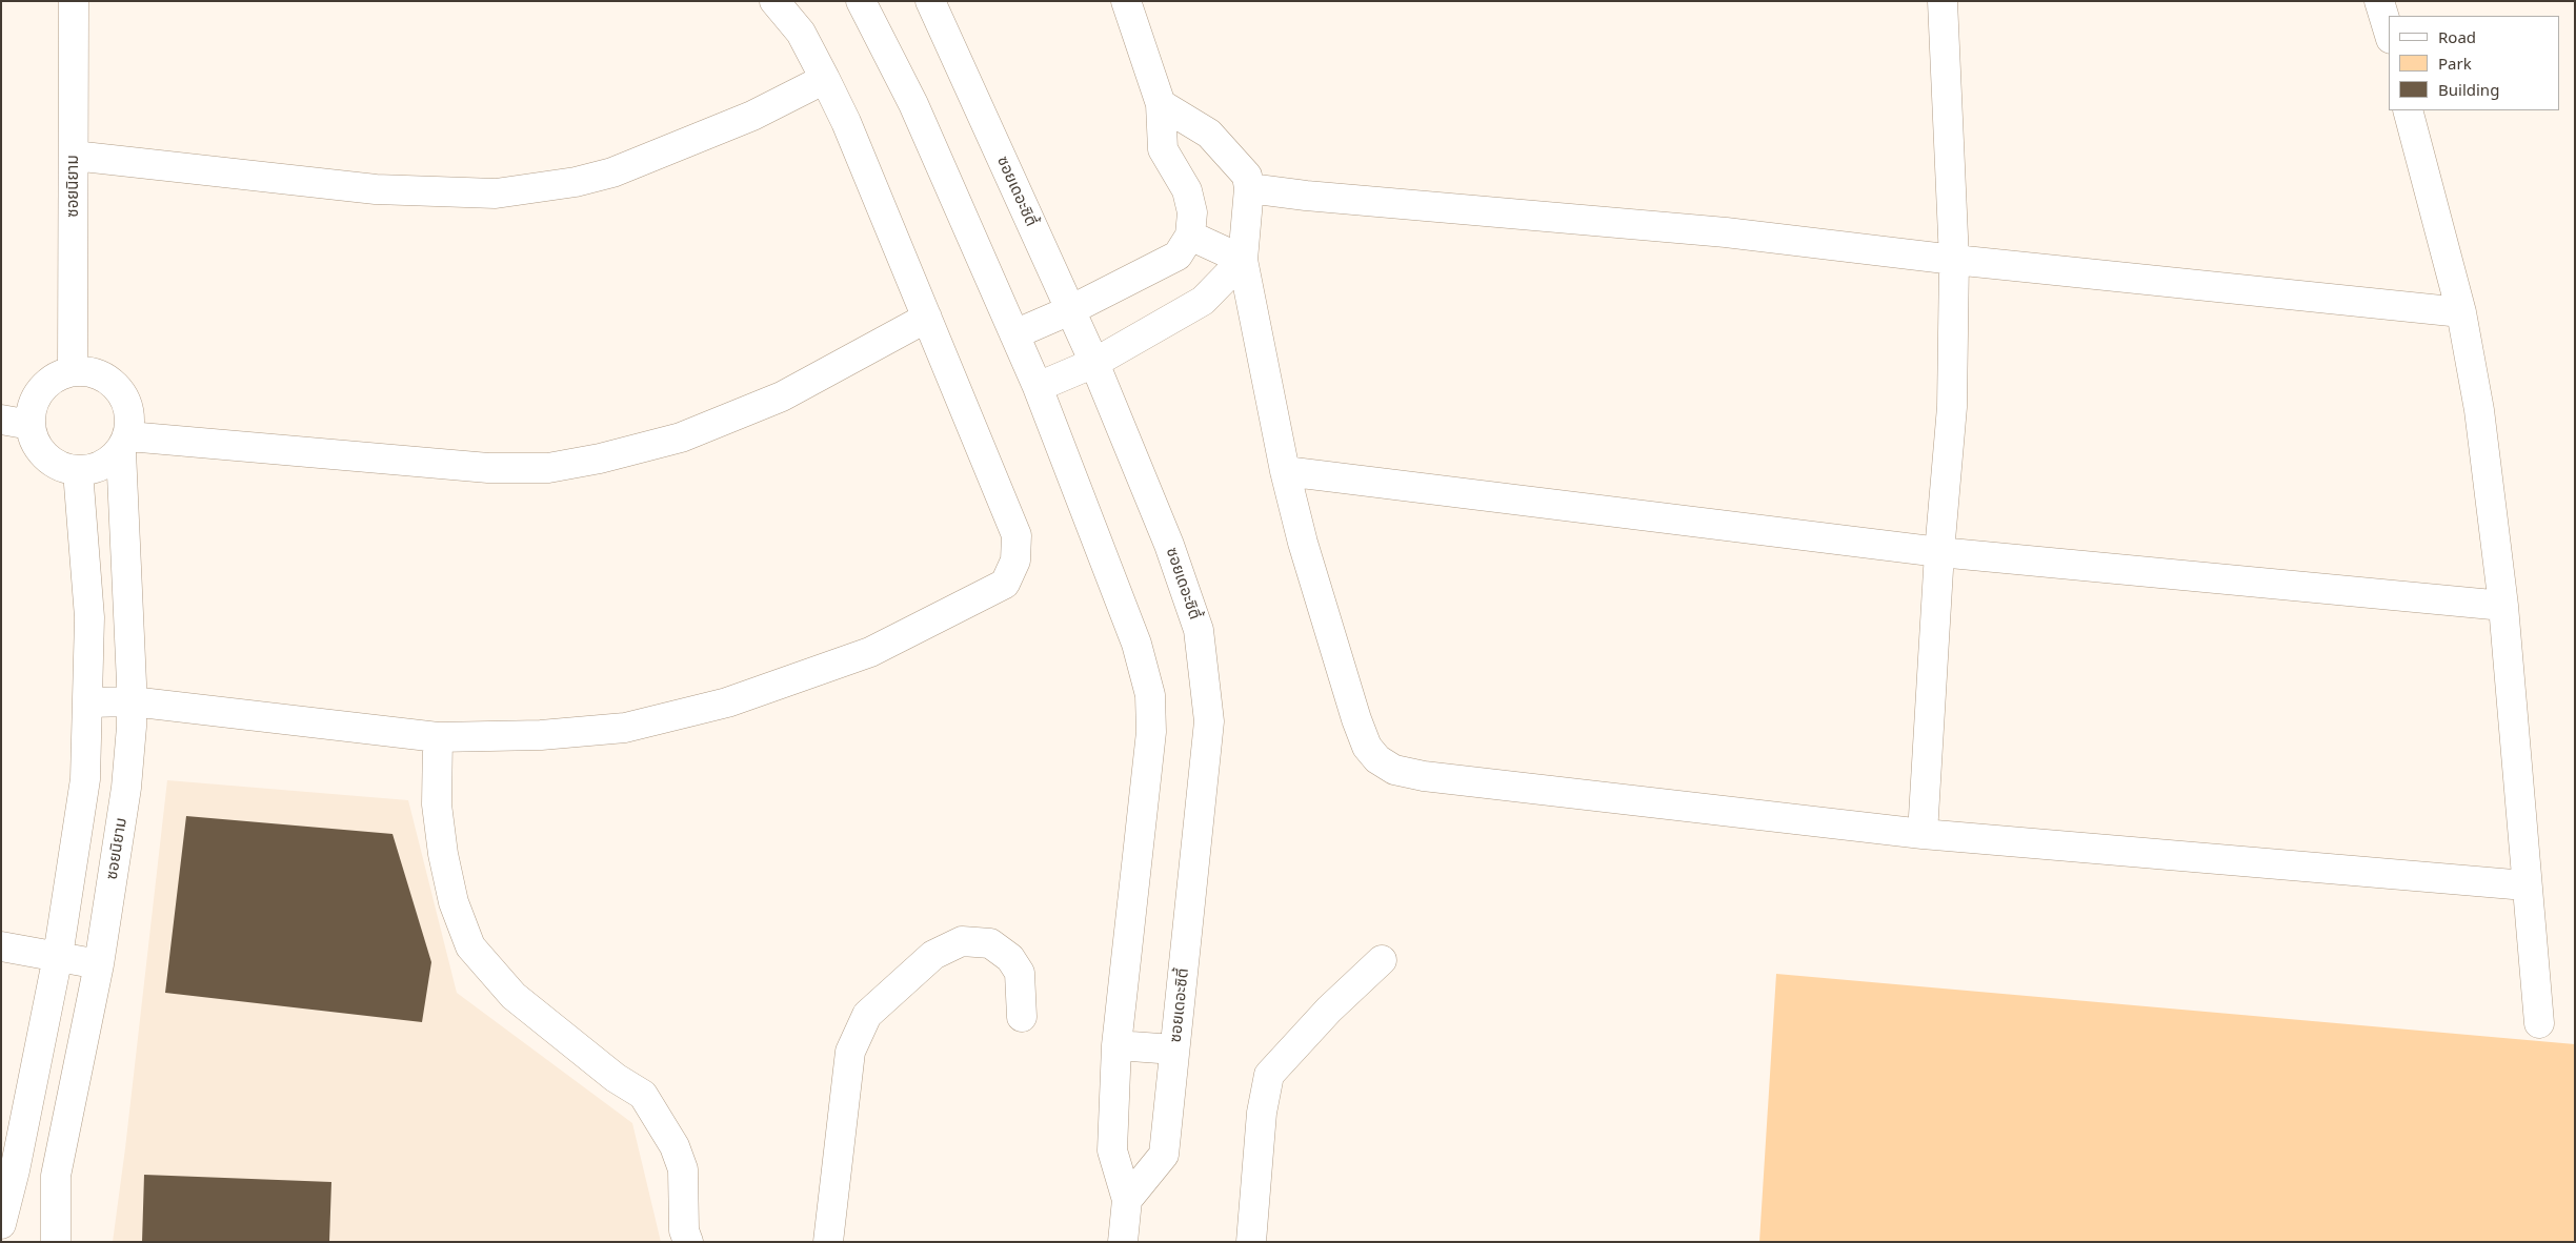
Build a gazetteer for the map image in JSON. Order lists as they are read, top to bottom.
{
  "streets": {
    "street": ["ซอยนิยาม", "ซอยเดอะซิตี้"]
  },
  "legend": ["Road", "Park", "Building"]
}
